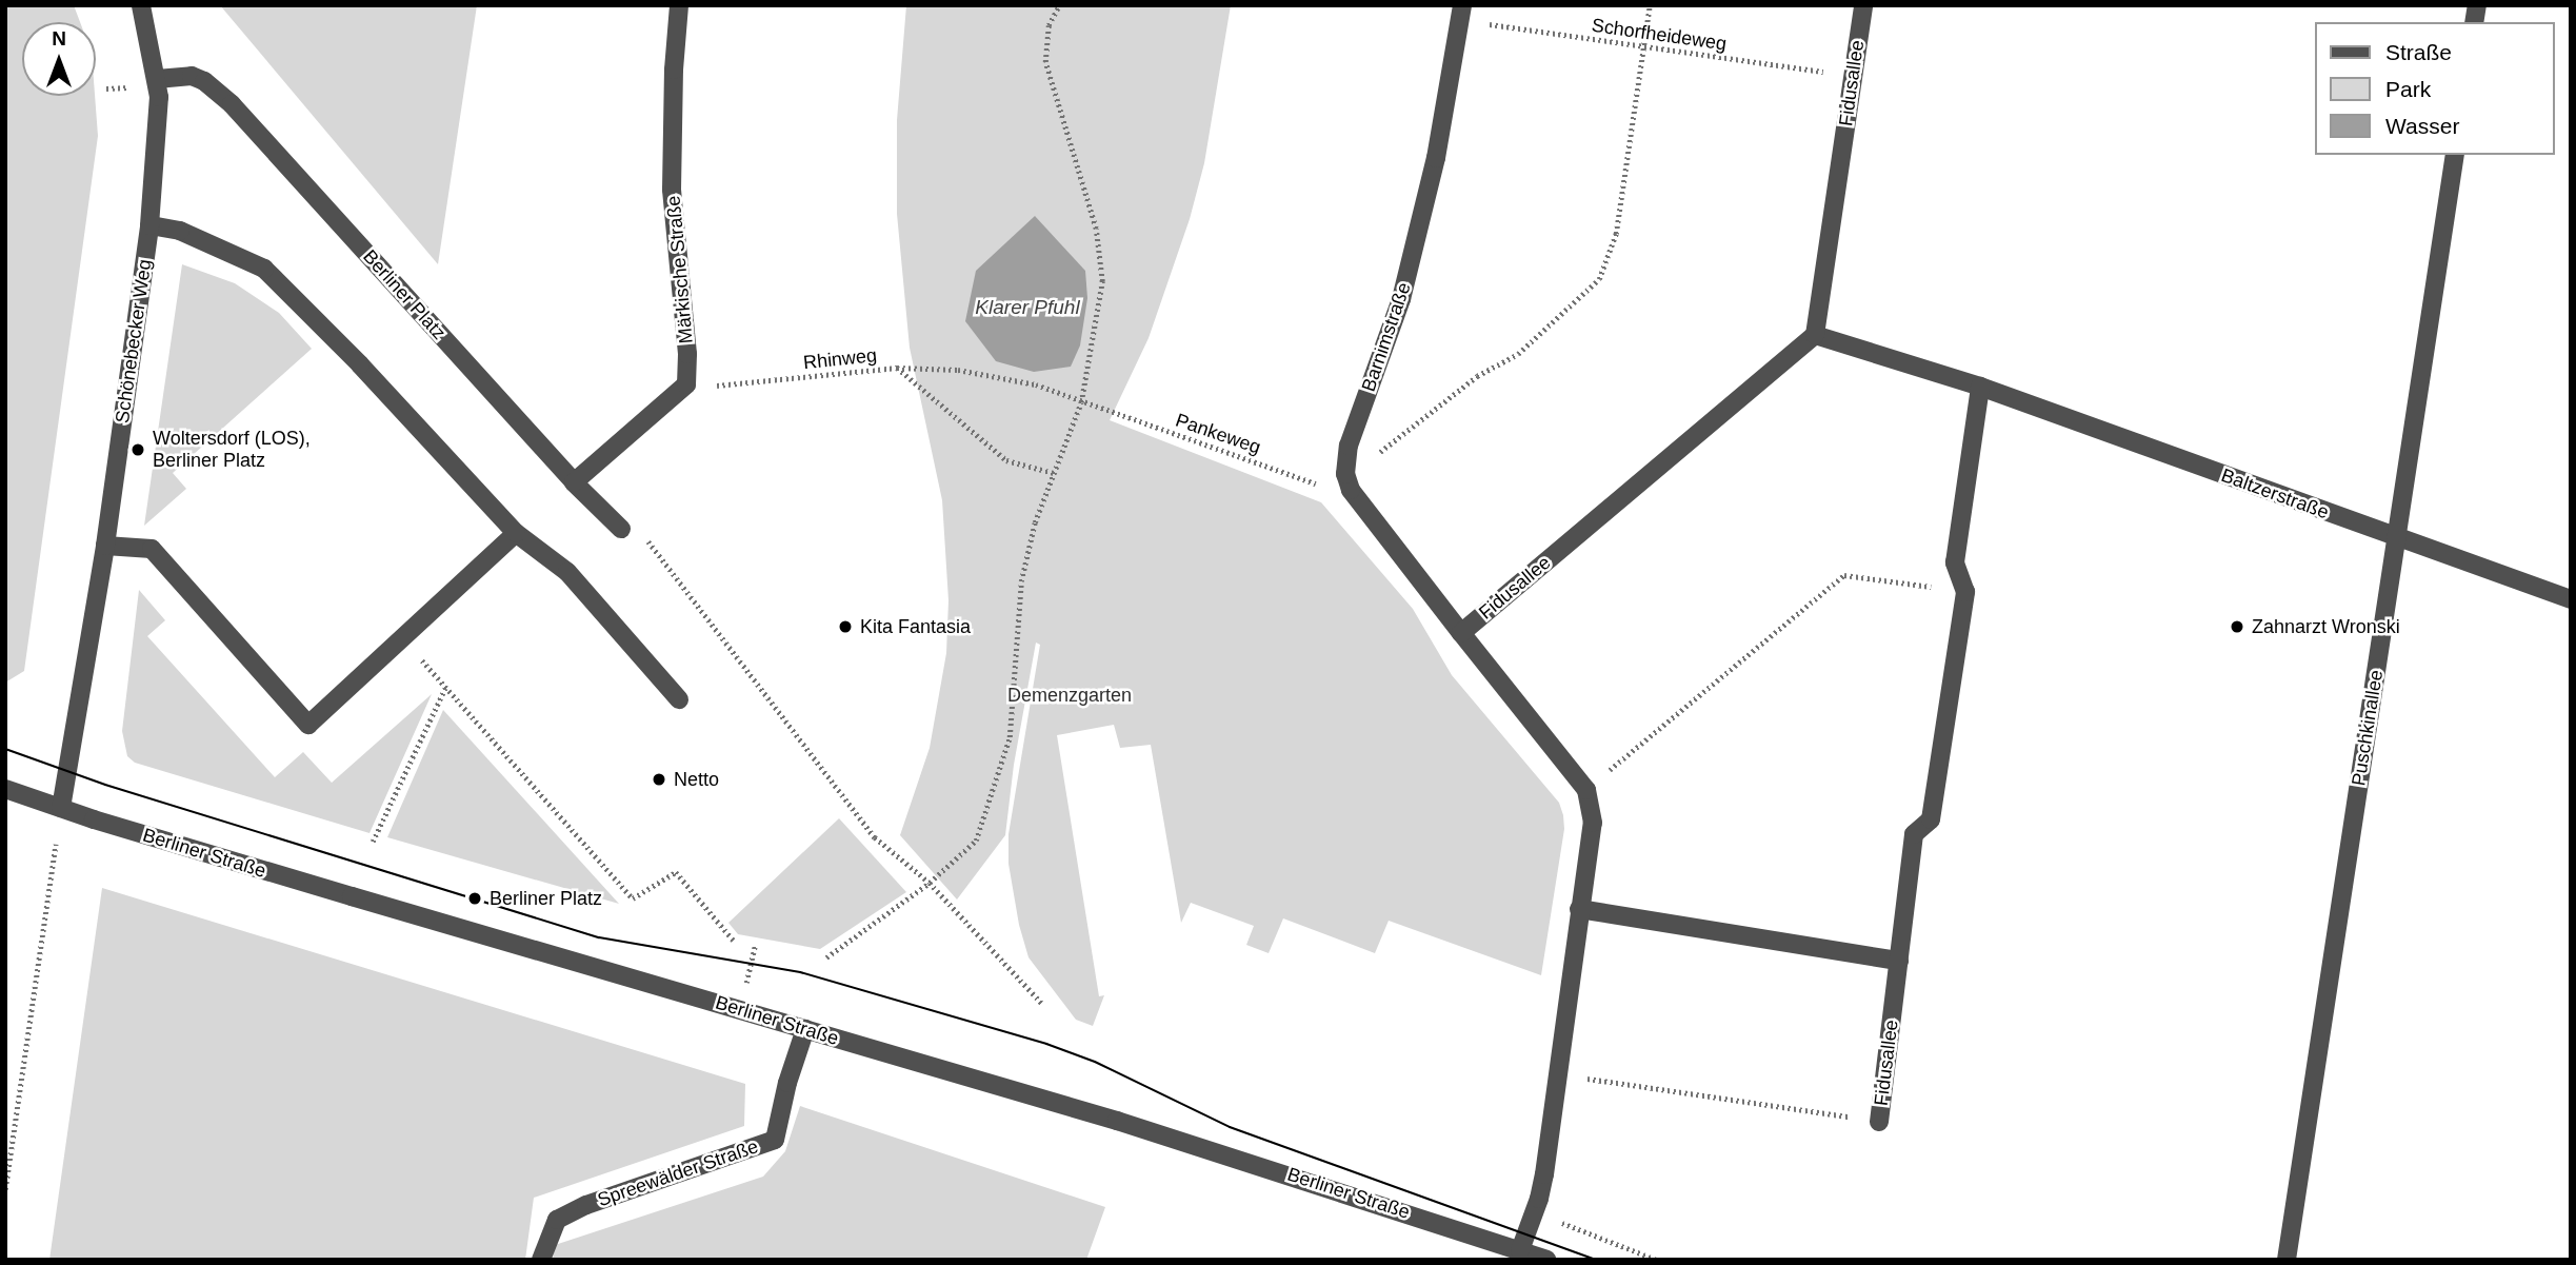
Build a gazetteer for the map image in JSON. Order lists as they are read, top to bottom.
{
  "streets": {
    "street": [
      "Fidusallee",
      "Märkische Straße",
      "Berliner Platz",
      "Barnimstraße",
      "Schönebecker Weg",
      "Baltzerstraße",
      "Puschkinallee",
      "Berliner Straße",
      "Spreewälder Straße"
    ],
    "path": ["Schorfheideweg", "Rhinweg", "Pankeweg"]
  },
  "crossings": [
    ["Schorfheideweg", "Fidusallee"],
    ["Schorfheideweg", "Barnimstraße"],
    ["Fidusallee", "Baltzerstraße"],
    ["Fidusallee", "Berliner Straße"],
    ["Märkische Straße", "Rhinweg"],
    ["Berliner Platz", "Schönebecker Weg"],
    ["Barnimstraße", "Pankeweg"],
    ["Schönebecker Weg", "Berliner Straße"],
    ["Rhinweg", "Pankeweg"],
    ["Baltzerstraße", "Puschkinallee"],
    ["Berliner Straße", "Spreewälder Straße"]
  ],
  "water": ["Klarer Pfuhl"],
  "parks": ["Demenzgarten"],
  "places": [
    "Woltersdorf (LOS), Berliner Platz",
    "Kita Fantasia",
    "Zahnarzt Wronski",
    "Netto",
    "Berliner Platz"
  ],
  "legend": ["Straße", "Park", "Wasser"],
  "north": "top"
}
